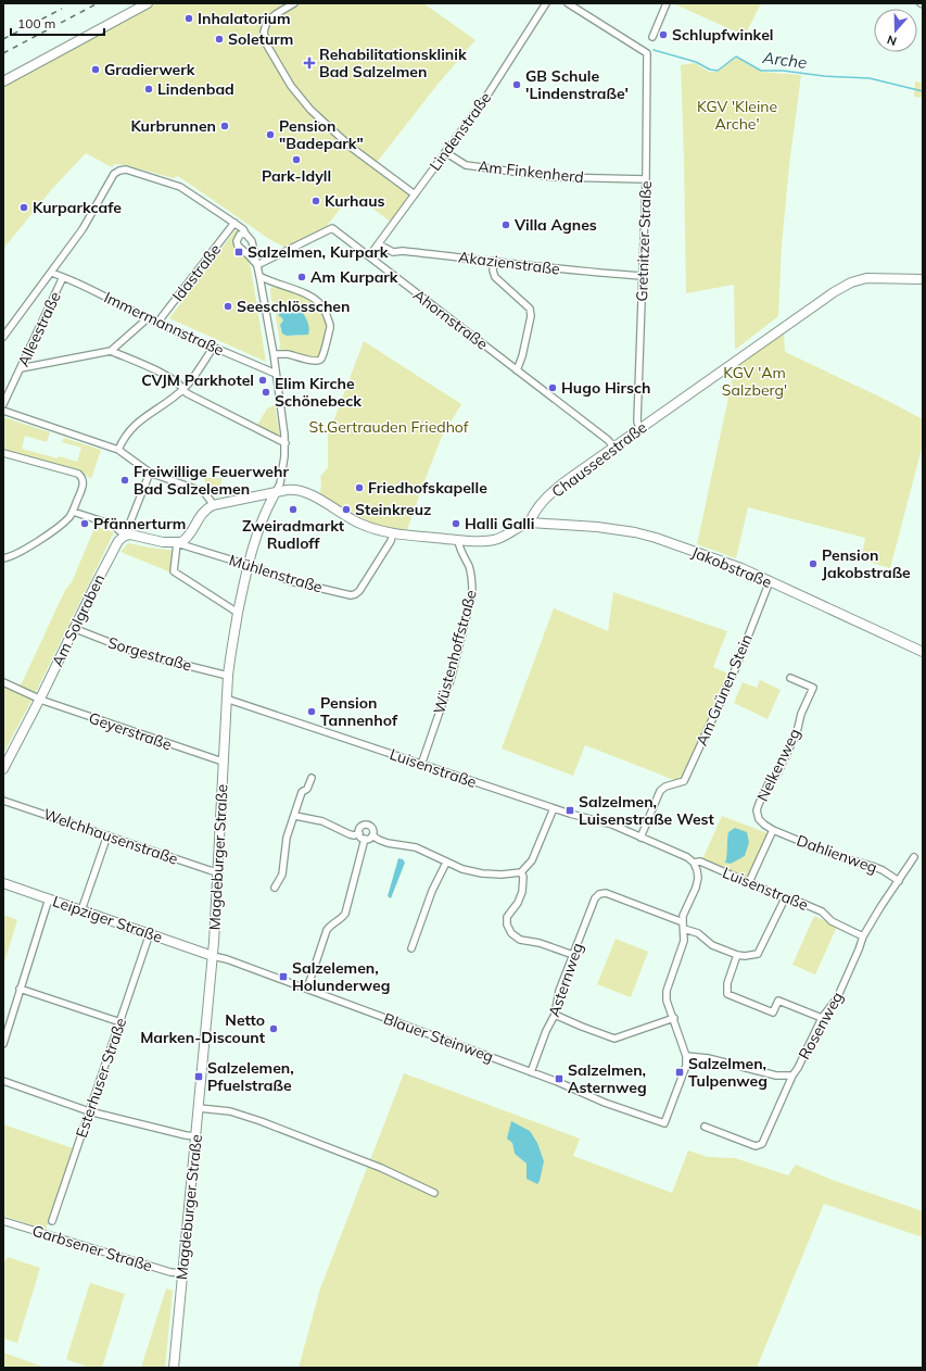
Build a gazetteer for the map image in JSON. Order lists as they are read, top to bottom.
{
  "streets": {
    "street": [
      "Lindenstraße",
      "Am Finkenherd",
      "Gretnitzer Straße",
      "Akazienstraße",
      "Idastraße",
      "Ahornstraße",
      "Immermannstraße",
      "Alleestraße",
      "Chausseestraße",
      "Jakobstraße",
      "Mühlenstraße",
      "Am Solgraben",
      "Wüstenhoffstraße",
      "Sorgestraße",
      "Am Grünen Stein",
      "Geyerstraße",
      "Nelkenweg",
      "Luisenstraße",
      "Welchhausenstraße",
      "Dahlienweg",
      "Magdeburger Straße",
      "Leipziger Straße",
      "Asternweg",
      "Rosenweg",
      "Blauer Steinweg",
      "Esterhuser Straße",
      "Garbsener Straße"
    ]
  },
  "crossings": [
    ["Lindenstraße", "Am Finkenherd"],
    ["Lindenstraße", "Akazienstraße"],
    ["Lindenstraße", "Ahornstraße"],
    ["Am Finkenherd", "Gretnitzer Straße"],
    ["Gretnitzer Straße", "Akazienstraße"],
    ["Gretnitzer Straße", "Chausseestraße"],
    ["Idastraße", "Immermannstraße"],
    ["Ahornstraße", "Chausseestraße"],
    ["Ahornstraße", "Magdeburger Straße"],
    ["Immermannstraße", "Alleestraße"],
    ["Immermannstraße", "Magdeburger Straße"],
    ["Chausseestraße", "Jakobstraße"],
    ["Chausseestraße", "Mühlenstraße"],
    ["Chausseestraße", "Wüstenhoffstraße"],
    ["Chausseestraße", "Magdeburger Straße"],
    ["Jakobstraße", "Am Grünen Stein"],
    ["Mühlenstraße", "Magdeburger Straße"],
    ["Am Solgraben", "Sorgestraße"],
    ["Am Solgraben", "Geyerstraße"],
    ["Wüstenhoffstraße", "Luisenstraße"],
    ["Sorgestraße", "Magdeburger Straße"],
    ["Am Grünen Stein", "Luisenstraße"],
    ["Geyerstraße", "Magdeburger Straße"],
    ["Nelkenweg", "Dahlienweg"],
    ["Luisenstraße", "Magdeburger Straße"],
    ["Luisenstraße", "Rosenweg"],
    ["Welchhausenstraße", "Magdeburger Straße"],
    ["Dahlienweg", "Rosenweg"],
    ["Magdeburger Straße", "Leipziger Straße"],
    ["Magdeburger Straße", "Blauer Steinweg"],
    ["Magdeburger Straße", "Garbsener Straße"],
    ["Leipziger Straße", "Blauer Steinweg"],
    ["Leipziger Straße", "Esterhuser Straße"],
    ["Asternweg", "Blauer Steinweg"]
  ],
  "water": ["Arche"],
  "parks": ["KGV 'Kleine Arche'", "KGV 'Am Salzberg'", "St.Gertrauden Friedhof"],
  "places": {
    "other": [
      "Inhalatorium",
      "Schlupfwinkel",
      "Soleturm",
      "Gradierwerk",
      "GB Schule 'Lindenstraße'",
      "Lindenbad",
      "Kurbrunnen",
      "Pension \"Badepark\"",
      "Park-Idyll",
      "Kurhaus",
      "Kurparkcafe",
      "Villa Agnes",
      "Am Kurpark",
      "Seeschlösschen",
      "CVJM Parkhotel",
      "Hugo Hirsch",
      "Elim Kirche Schönebeck",
      "Freiwillige Feuerwehr Bad Salzelemen",
      "Friedhofskapelle",
      "Zweiradmarkt Rudloff",
      "Steinkreuz",
      "Pfännerturm",
      "Halli Galli",
      "Pension Jakobstraße",
      "Pension Tannenhof",
      "Netto Marken-Discount"
    ],
    "health": ["Rehabilitationsklinik Bad Salzelmen"],
    "transit": [
      "Salzelmen, Kurpark",
      "Salzelmen, Luisenstraße West",
      "Salzelemen, Holunderweg",
      "Salzelmen, Tulpenweg",
      "Salzelemen, Pfuelstraße",
      "Salzelmen, Asternweg"
    ]
  },
  "scale_bar": "100 m",
  "north": "bottom"
}
